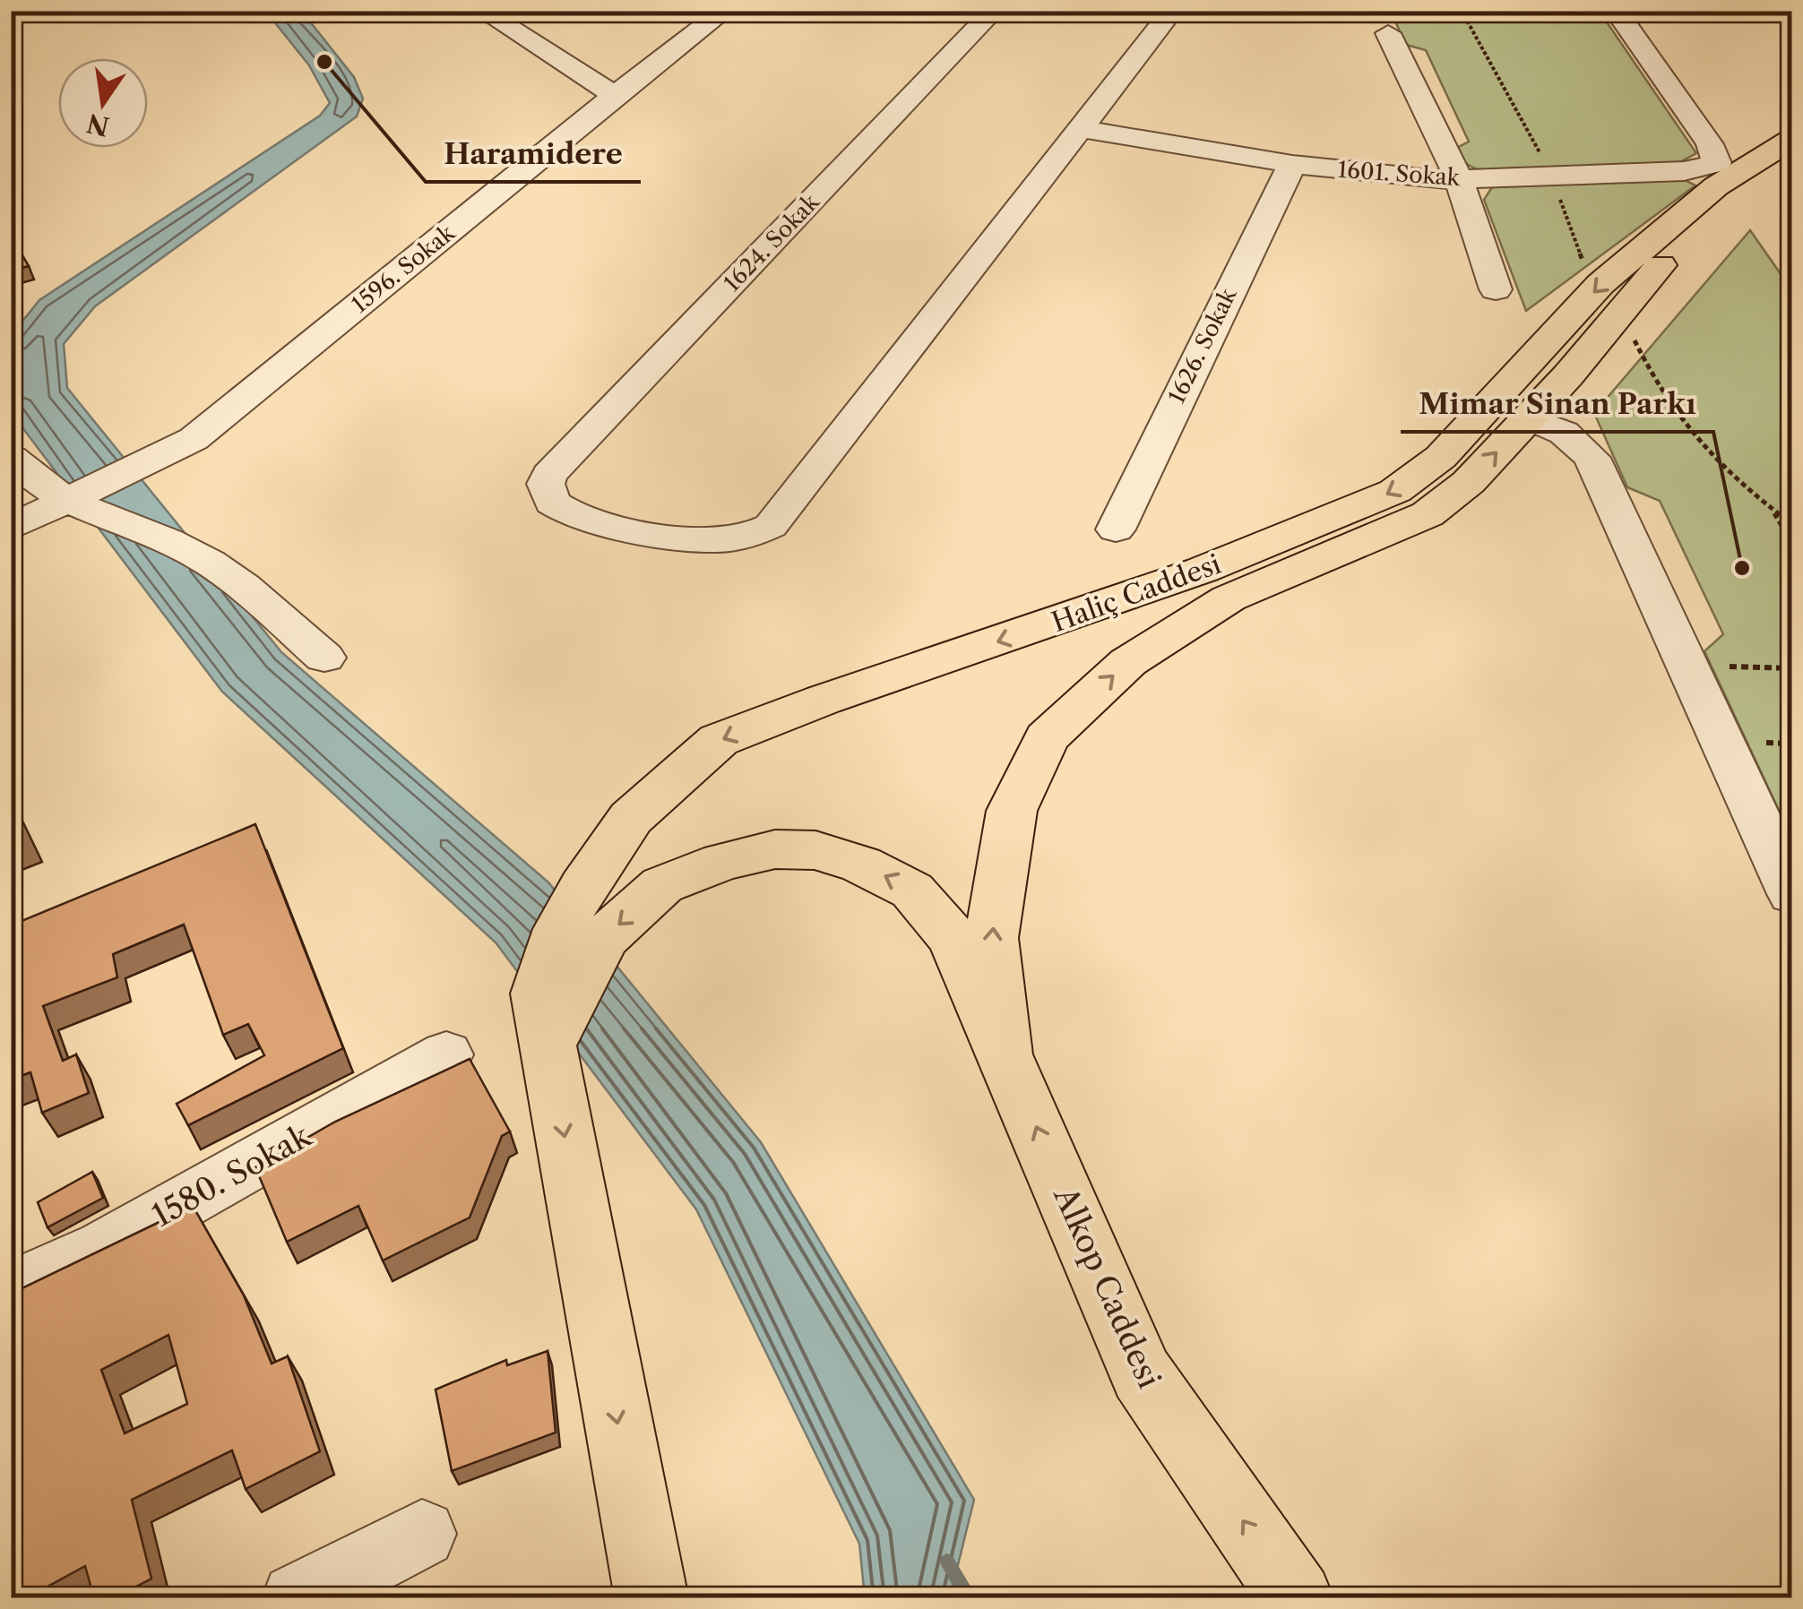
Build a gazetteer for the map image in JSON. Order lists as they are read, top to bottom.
{
  "streets": {
    "main road": ["Haliç Caddesi", "Alkop Caddesi"],
    "street": [
      "1601. Sokak",
      "1624. Sokak",
      "1596. Sokak",
      "1626. Sokak",
      "1580. Sokak"
    ]
  },
  "crossings": [
    ["1601. Sokak", "1624. Sokak"],
    ["1601. Sokak", "1626. Sokak"],
    ["1601. Sokak", "Haliç Caddesi"],
    ["Haliç Caddesi", "Alkop Caddesi"]
  ],
  "one_way": ["Alkop Caddesi"],
  "places": ["Haramidere", "Mimar Sinan Parkı"],
  "north": "bottom"
}
